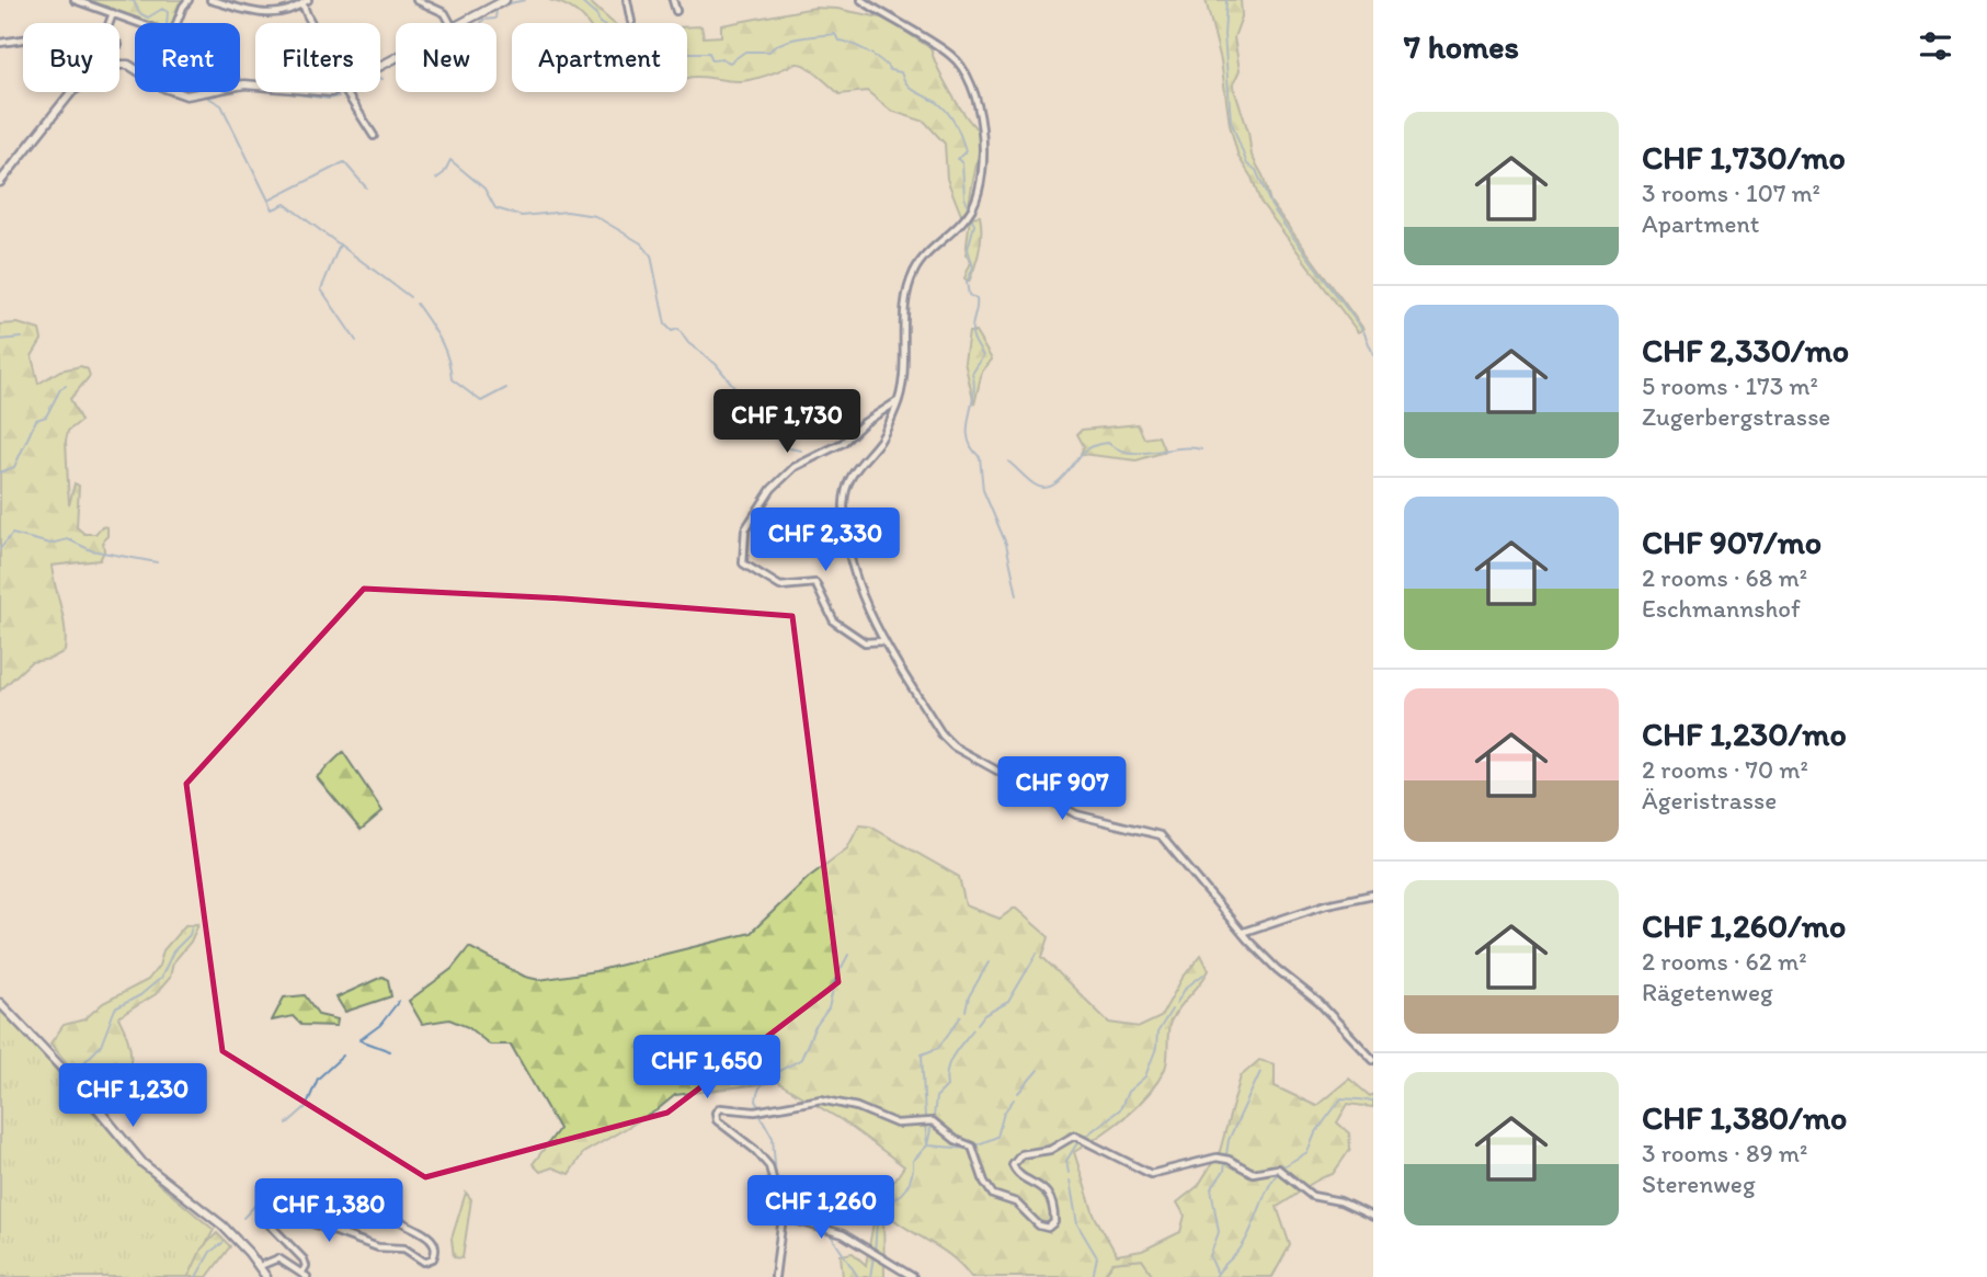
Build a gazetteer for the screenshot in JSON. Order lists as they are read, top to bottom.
{
  "page": {
    "heading": "7 homes",
    "chip": [
      "Buy",
      "Rent",
      "Filters",
      "New",
      "Apartment"
    ],
    "list": [
      {
        "name": "CHF 1,730/mo",
        "note": "3 rooms · 107 m² · Apartment"
      },
      {
        "name": "CHF 2,330/mo",
        "note": "5 rooms · 173 m² · Zugerbergstrasse"
      },
      {
        "name": "CHF 907/mo",
        "note": "2 rooms · 68 m² · Eschmannshof"
      },
      {
        "name": "CHF 1,230/mo",
        "note": "2 rooms · 70 m² · Ägeristrasse"
      },
      {
        "name": "CHF 1,260/mo",
        "note": "2 rooms · 62 m² · Rägetenweg"
      },
      {
        "name": "CHF 1,380/mo",
        "note": "3 rooms · 89 m² · Sterenweg"
      }
    ],
    "price": [
      "CHF 1,730",
      "CHF 2,330",
      "CHF 907",
      "CHF 1,650",
      "CHF 1,230",
      "CHF 1,260",
      "CHF 1,380"
    ]
  }
}
